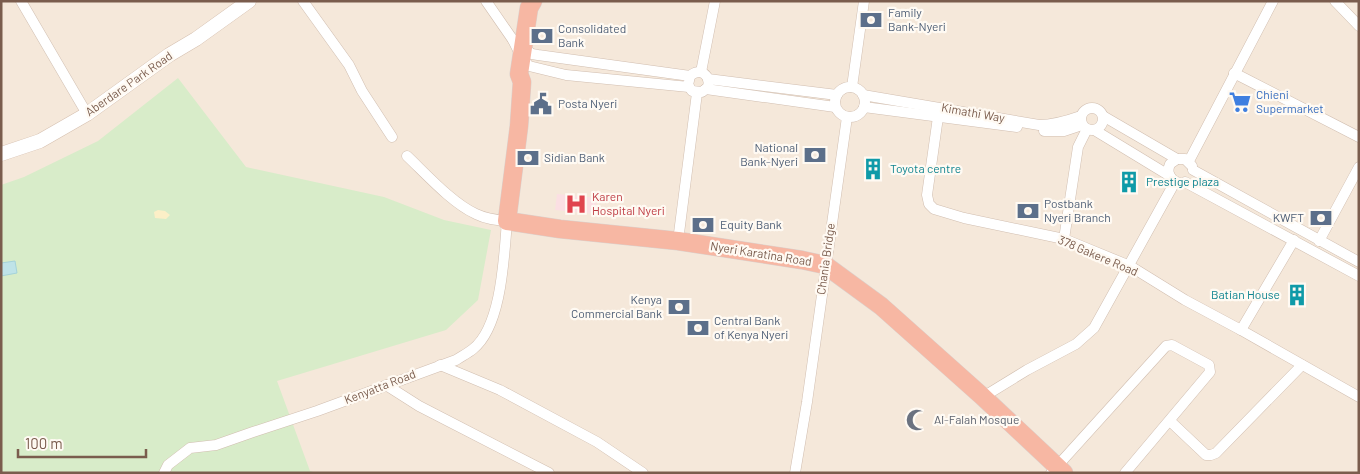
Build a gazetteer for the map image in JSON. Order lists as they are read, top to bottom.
{
  "streets": {
    "highway": ["Nyeri Karatina Road"],
    "street": [
      "Aberdare Park Road",
      "Kimathi Way",
      "378 Gakere Road",
      "Chania Bridge",
      "Kenyatta Road"
    ]
  },
  "crossings": [
    ["Kimathi Way", "378 Gakere Road"],
    ["Kimathi Way", "Chania Bridge"],
    ["Nyeri Karatina Road", "Chania Bridge"],
    ["Nyeri Karatina Road", "Kenyatta Road"]
  ],
  "places": {
    "bank": [
      "Family Bank-Nyeri",
      "Consolidated Bank",
      "National Bank-Nyeri",
      "Sidian Bank",
      "Postbank Nyeri Branch",
      "KWFT",
      "Equity Bank",
      "Kenya Commercial Bank",
      "Central Bank of Kenya Nyeri"
    ],
    "supermarket": ["Chieni Supermarket"],
    "public building": ["Posta Nyeri"],
    "building": ["Toyota centre", "Prestige plaza", "Batian House"],
    "hospital": ["Karen Hospital Nyeri"],
    "mosque": ["Al-Falah Mosque"]
  },
  "scale_bar": "100 m"
}
